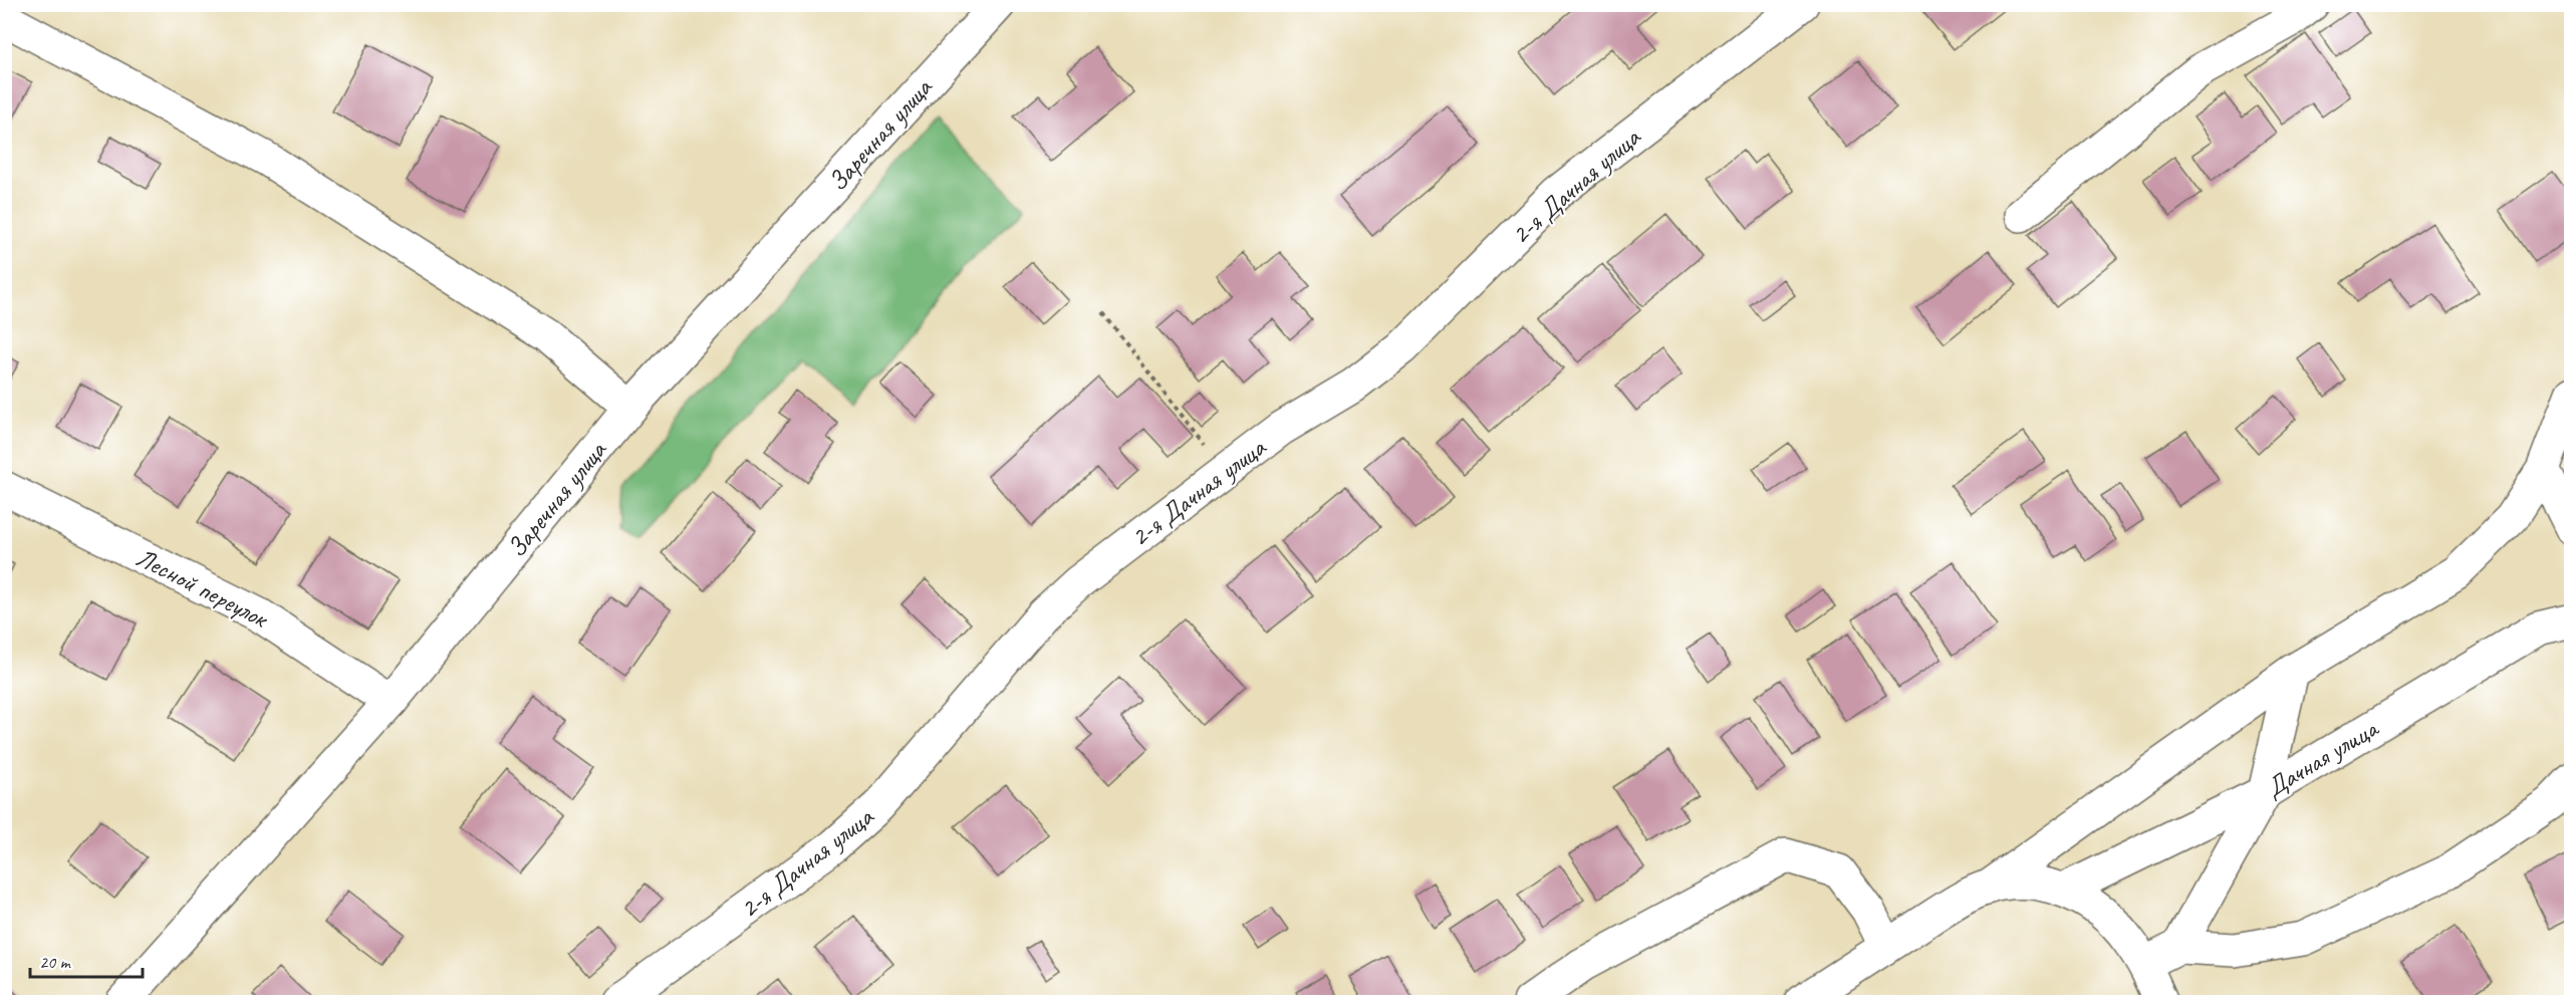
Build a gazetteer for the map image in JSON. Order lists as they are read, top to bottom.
{
  "streets": {
    "street": [
      "Заречная улица",
      "2-я Дачная улица",
      "Лесной переулок",
      "Дачная улица"
    ]
  },
  "crossings": [
    ["Заречная улица", "Лесной переулок"]
  ],
  "scale_bar": "20 m"
}
